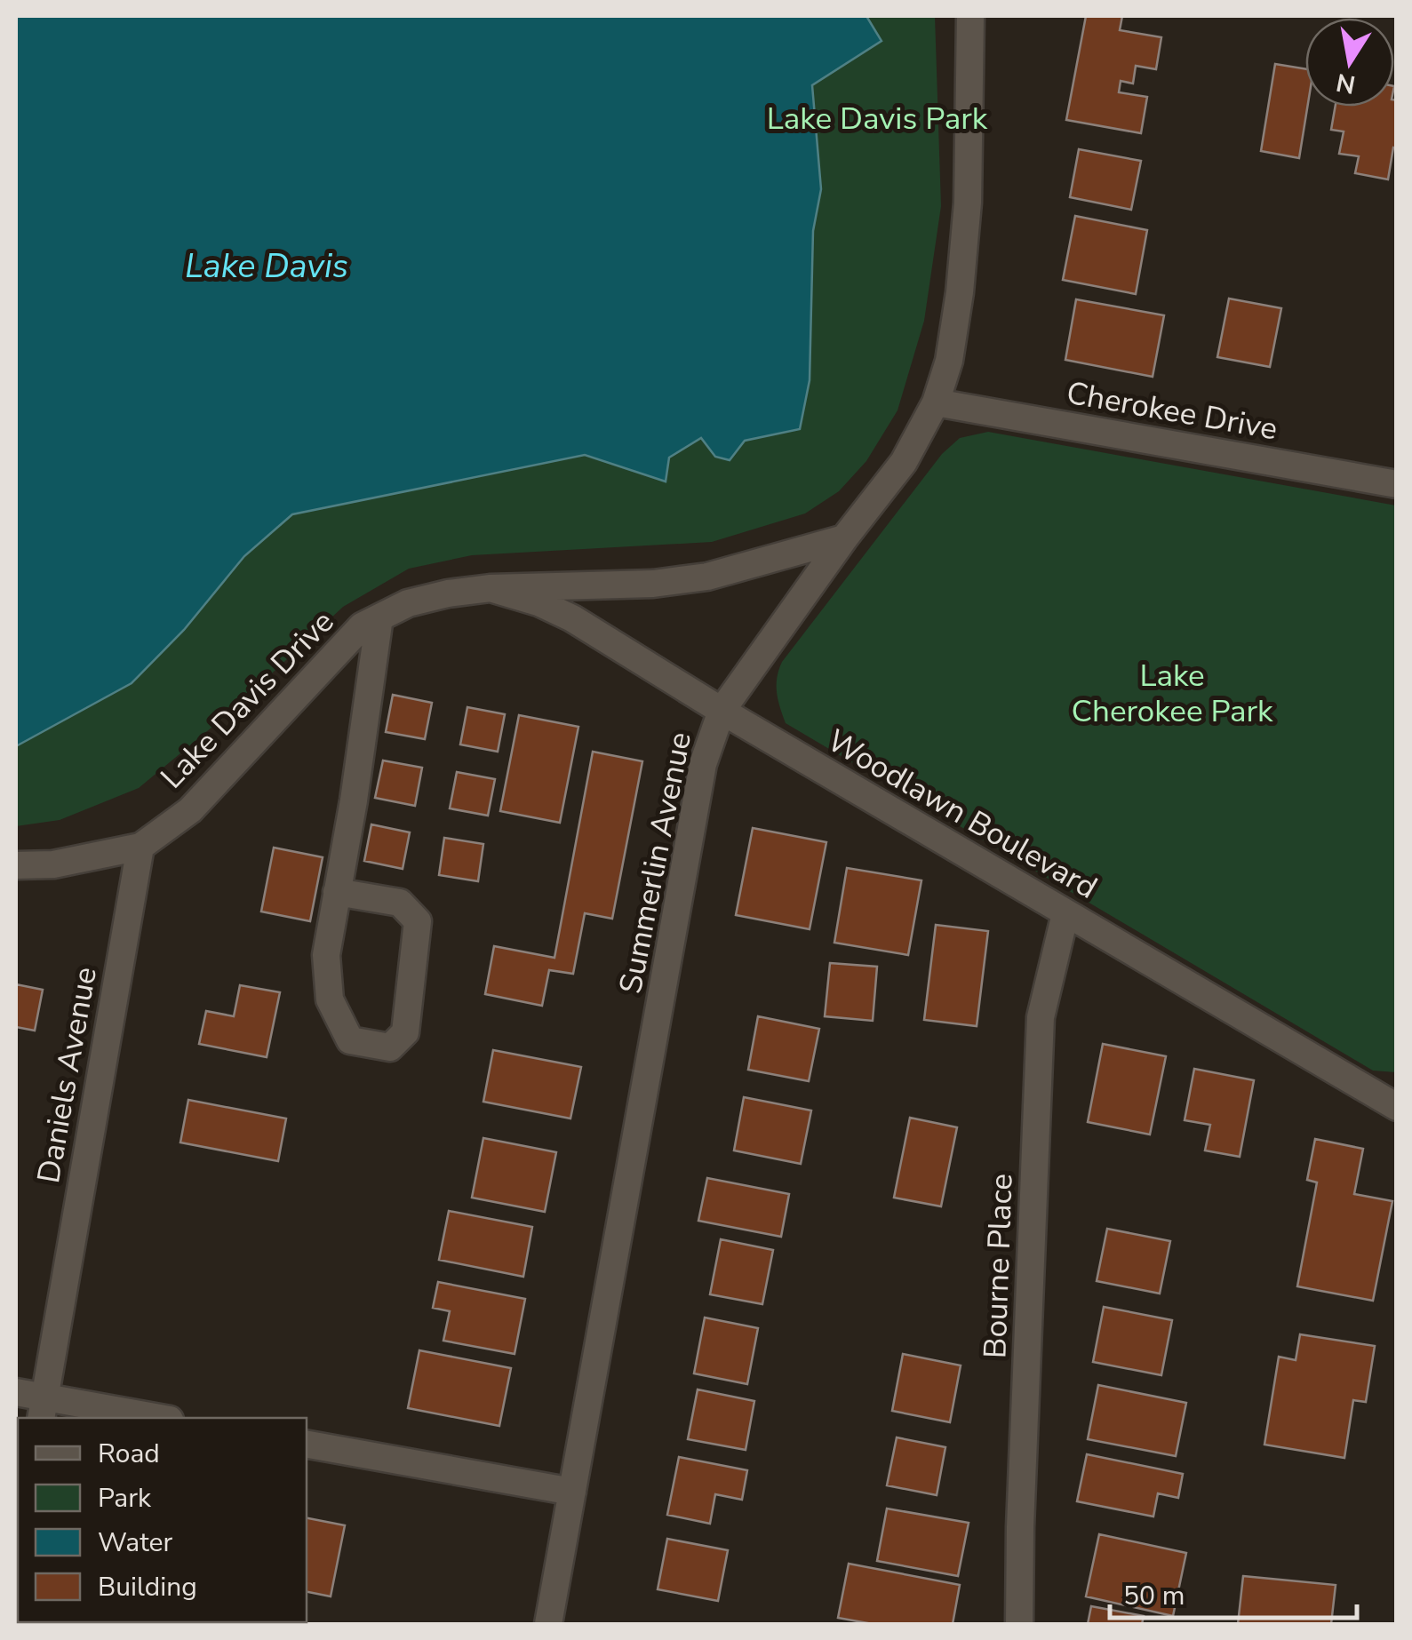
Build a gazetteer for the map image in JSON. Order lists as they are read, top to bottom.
{
  "streets": {
    "street": [
      "Cherokee Drive",
      "Lake Davis Drive",
      "Woodlawn Boulevard",
      "Summerlin Avenue",
      "Daniels Avenue",
      "Bourne Place"
    ]
  },
  "crossings": [
    ["Cherokee Drive", "Summerlin Avenue"],
    ["Lake Davis Drive", "Woodlawn Boulevard"],
    ["Lake Davis Drive", "Summerlin Avenue"],
    ["Lake Davis Drive", "Daniels Avenue"],
    ["Woodlawn Boulevard", "Summerlin Avenue"],
    ["Woodlawn Boulevard", "Bourne Place"]
  ],
  "water": ["Lake Davis"],
  "parks": ["Lake Davis Park", "Lake Cherokee Park"],
  "legend": [
    "Road",
    "Park",
    "Water",
    "Building"
  ],
  "scale_bar": "50 m",
  "north": "bottom"
}
